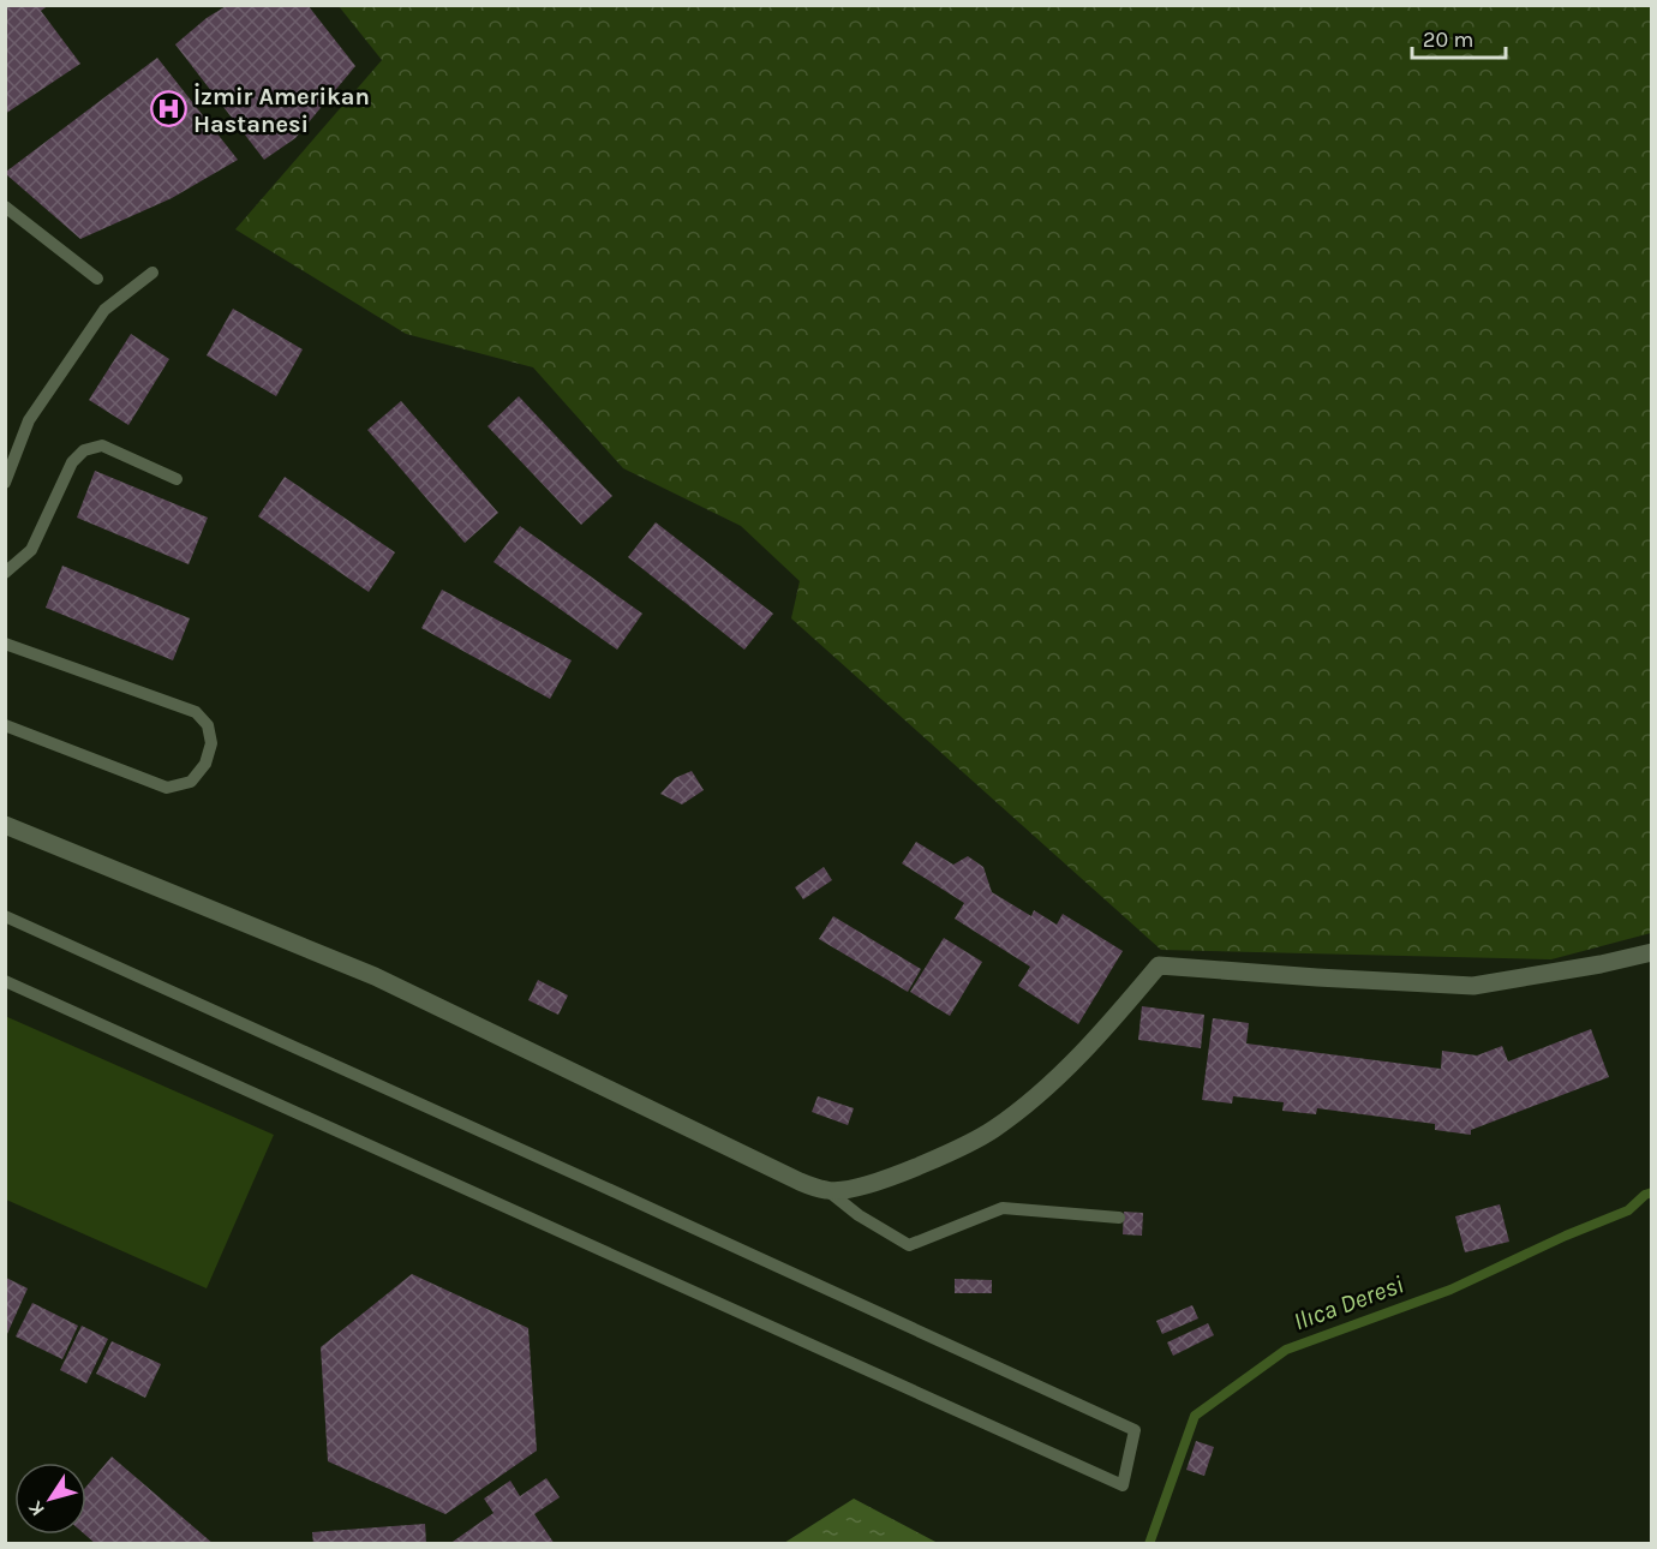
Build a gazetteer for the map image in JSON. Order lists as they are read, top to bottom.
{
  "water": ["Ilıca Deresi"],
  "places": {
    "hospital": ["İzmir Amerikan Hastanesi"]
  },
  "scale_bar": "20 m",
  "north": "bottom left"
}
